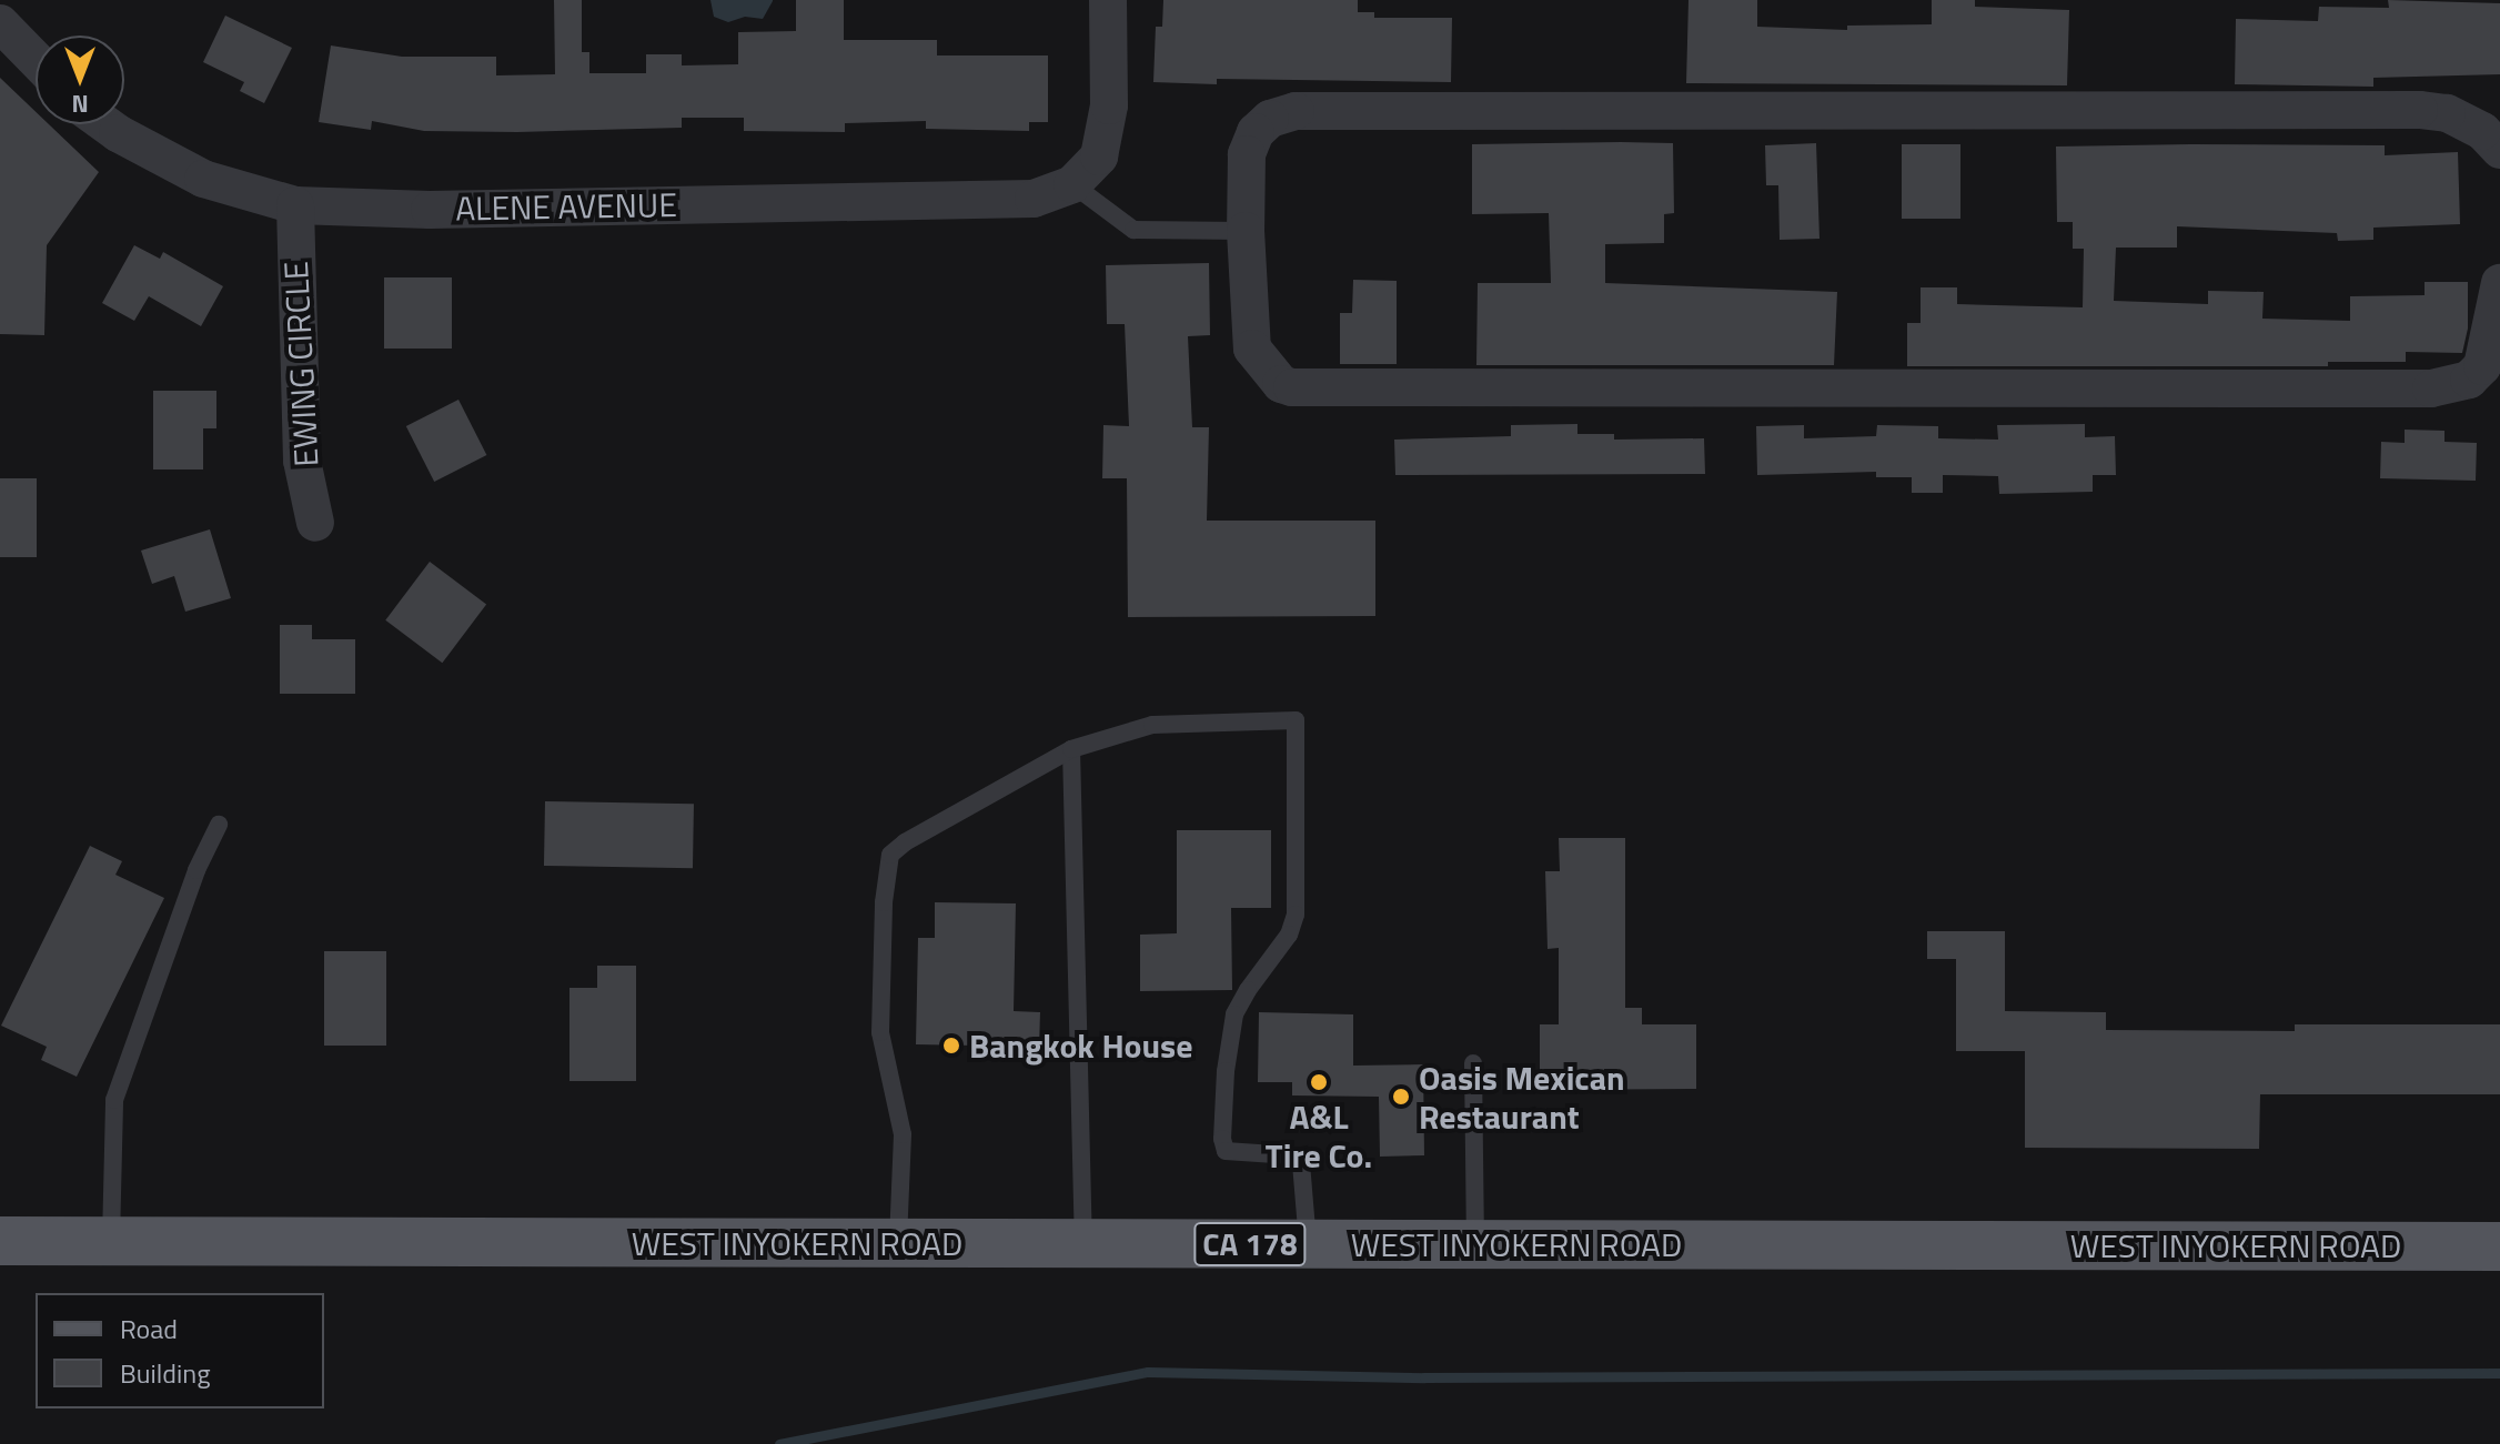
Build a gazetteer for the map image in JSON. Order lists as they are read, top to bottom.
{
  "streets": {
    "main road": ["WEST INYOKERN ROAD", "CA 178"],
    "street": ["ALENE AVENUE", "EWING CIRCLE"]
  },
  "crossings": [
    ["ALENE AVENUE", "EWING CIRCLE"]
  ],
  "places": ["Bangkok House", "A&L Tire Co.", "Oasis Mexican Restaurant"],
  "legend": ["Road", "Building"],
  "north": "bottom"
}
